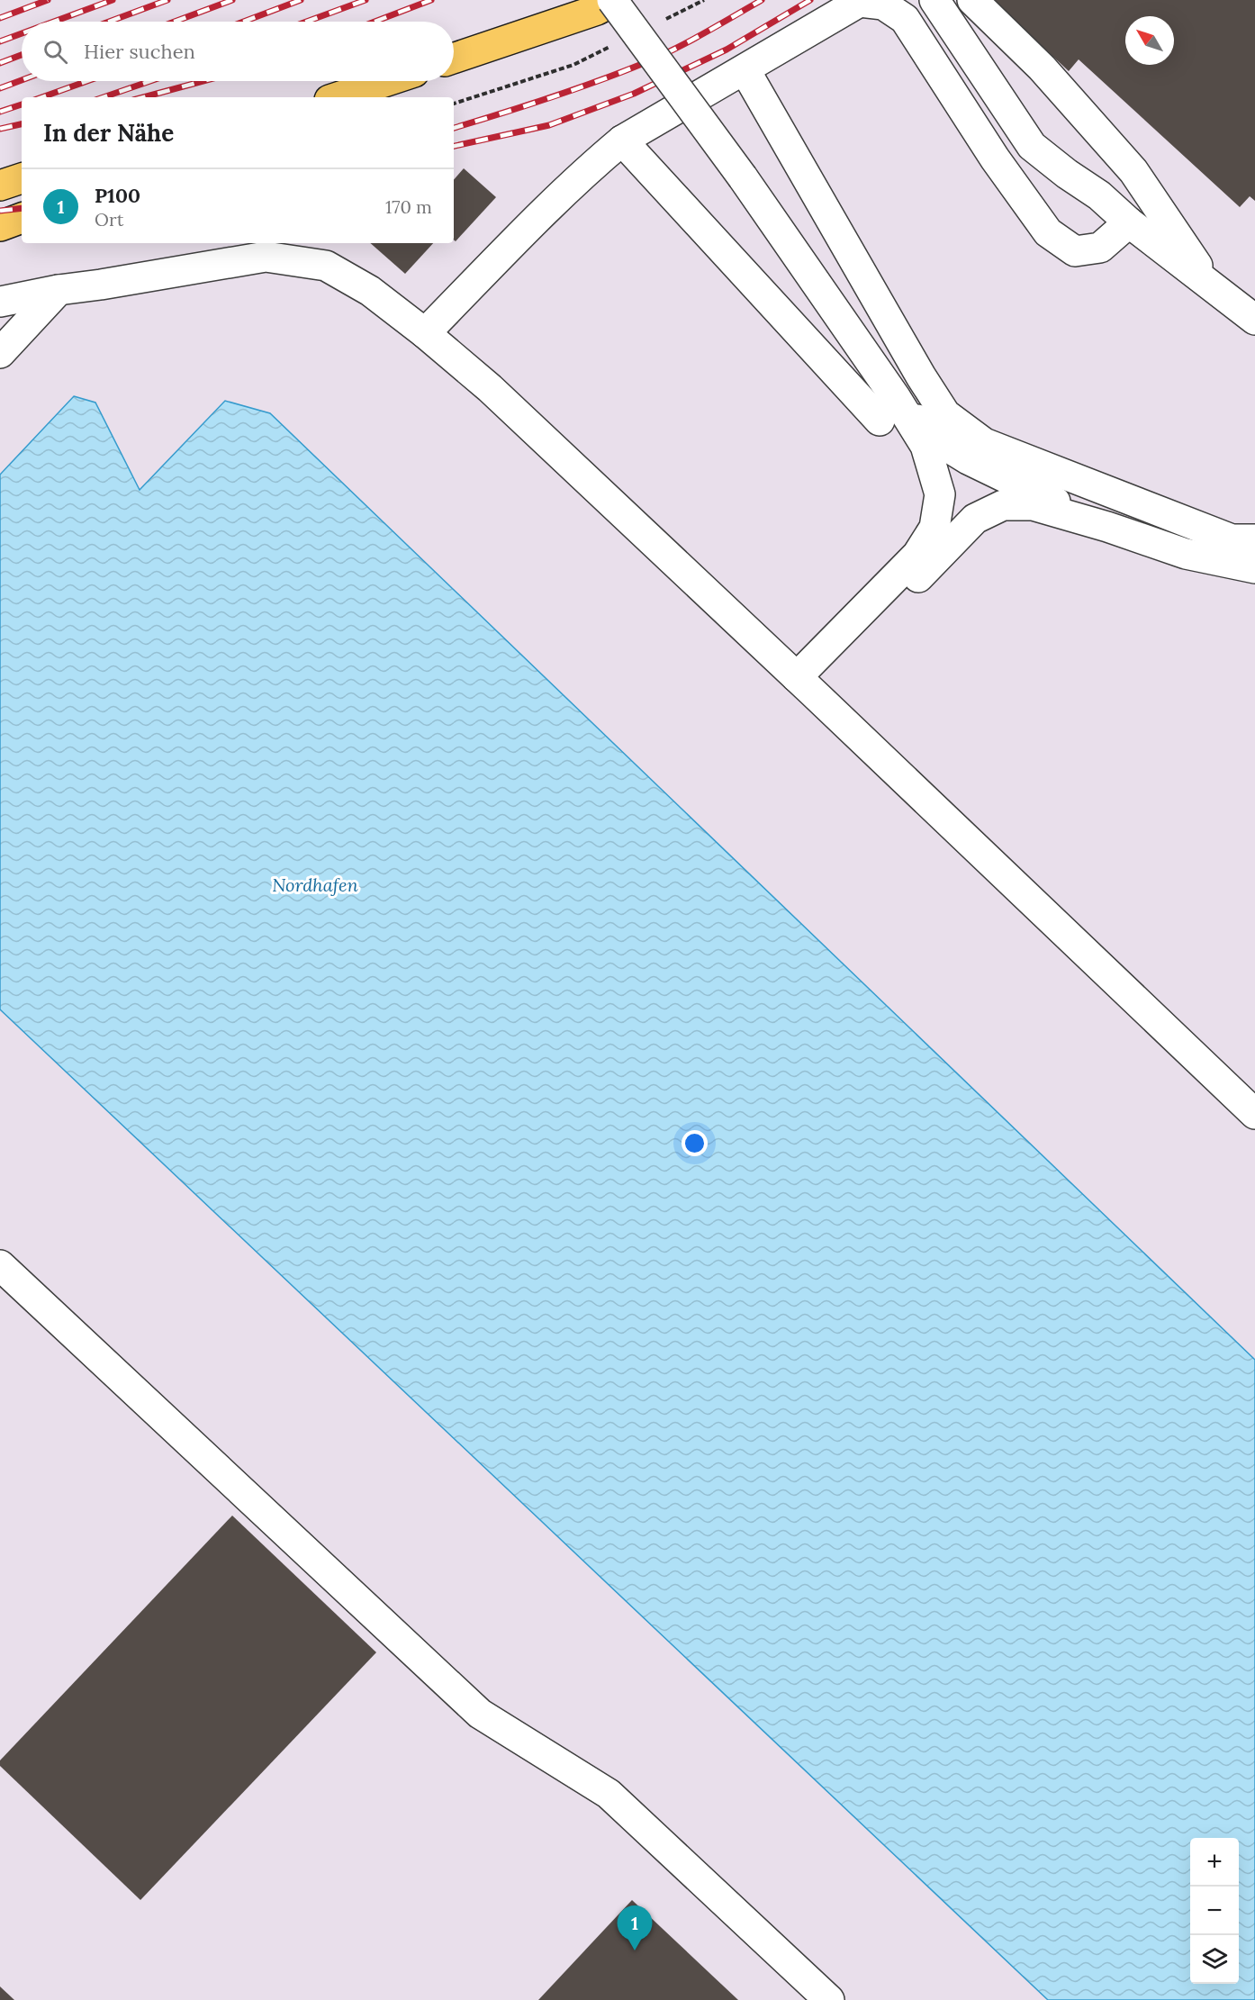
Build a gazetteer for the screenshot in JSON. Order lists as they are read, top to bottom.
{
  "water": ["Nordhafen"],
  "north": "top left",
  "page": {
    "search": "Hier suchen",
    "heading": "In der Nähe",
    "list": [
      {
        "mark": "1",
        "name": "P100",
        "note": "Ort",
        "value": "170 m"
      }
    ],
    "map_buttons": ["+", "−"],
    "pins": "1"
  }
}
